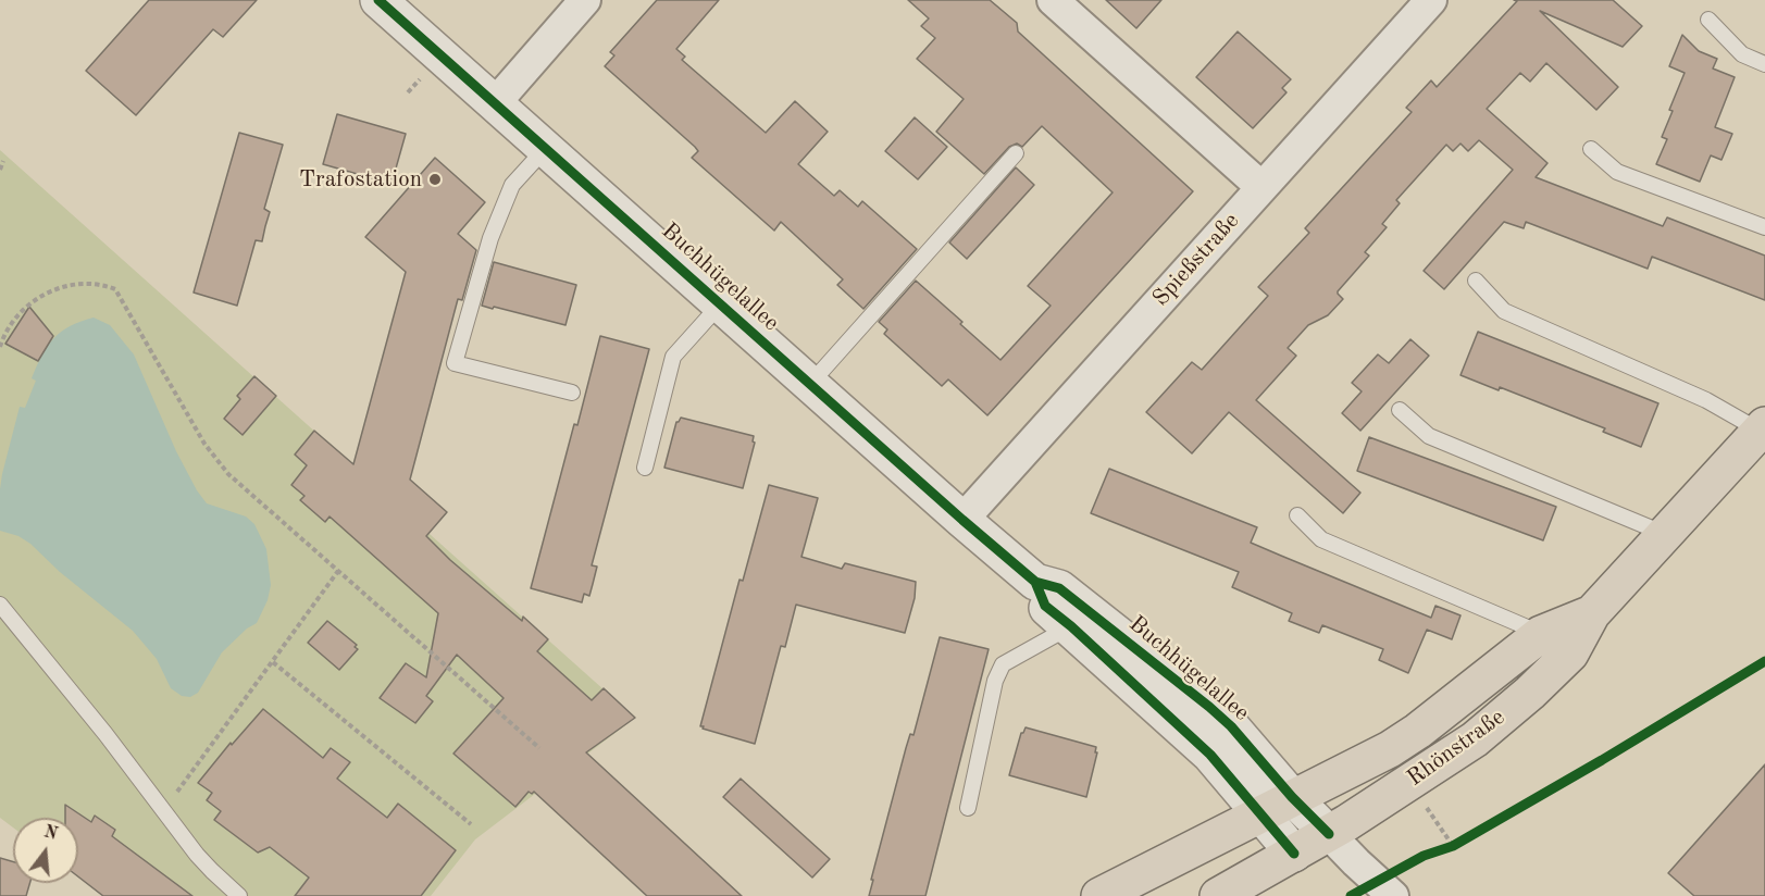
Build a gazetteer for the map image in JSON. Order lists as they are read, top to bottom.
{
  "streets": {
    "main road": ["Rhönstraße"],
    "street": ["Spießstraße", "Buchhügelallee"]
  },
  "crossings": [
    ["Spießstraße", "Buchhügelallee"],
    ["Buchhügelallee", "Rhönstraße"]
  ],
  "places": ["Trafostation"],
  "north": "top"
}
